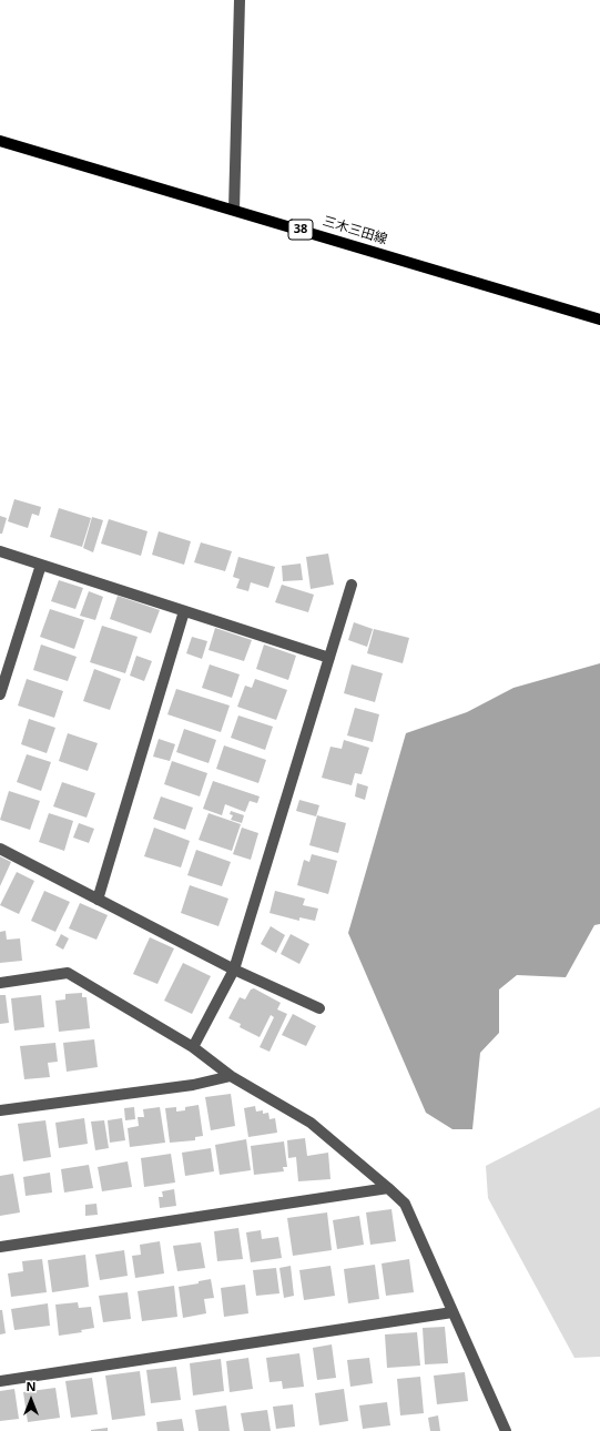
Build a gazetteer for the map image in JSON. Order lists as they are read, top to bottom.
{
  "streets": {
    "main road": ["38", "三木三田線"]
  },
  "north": "top"
}
